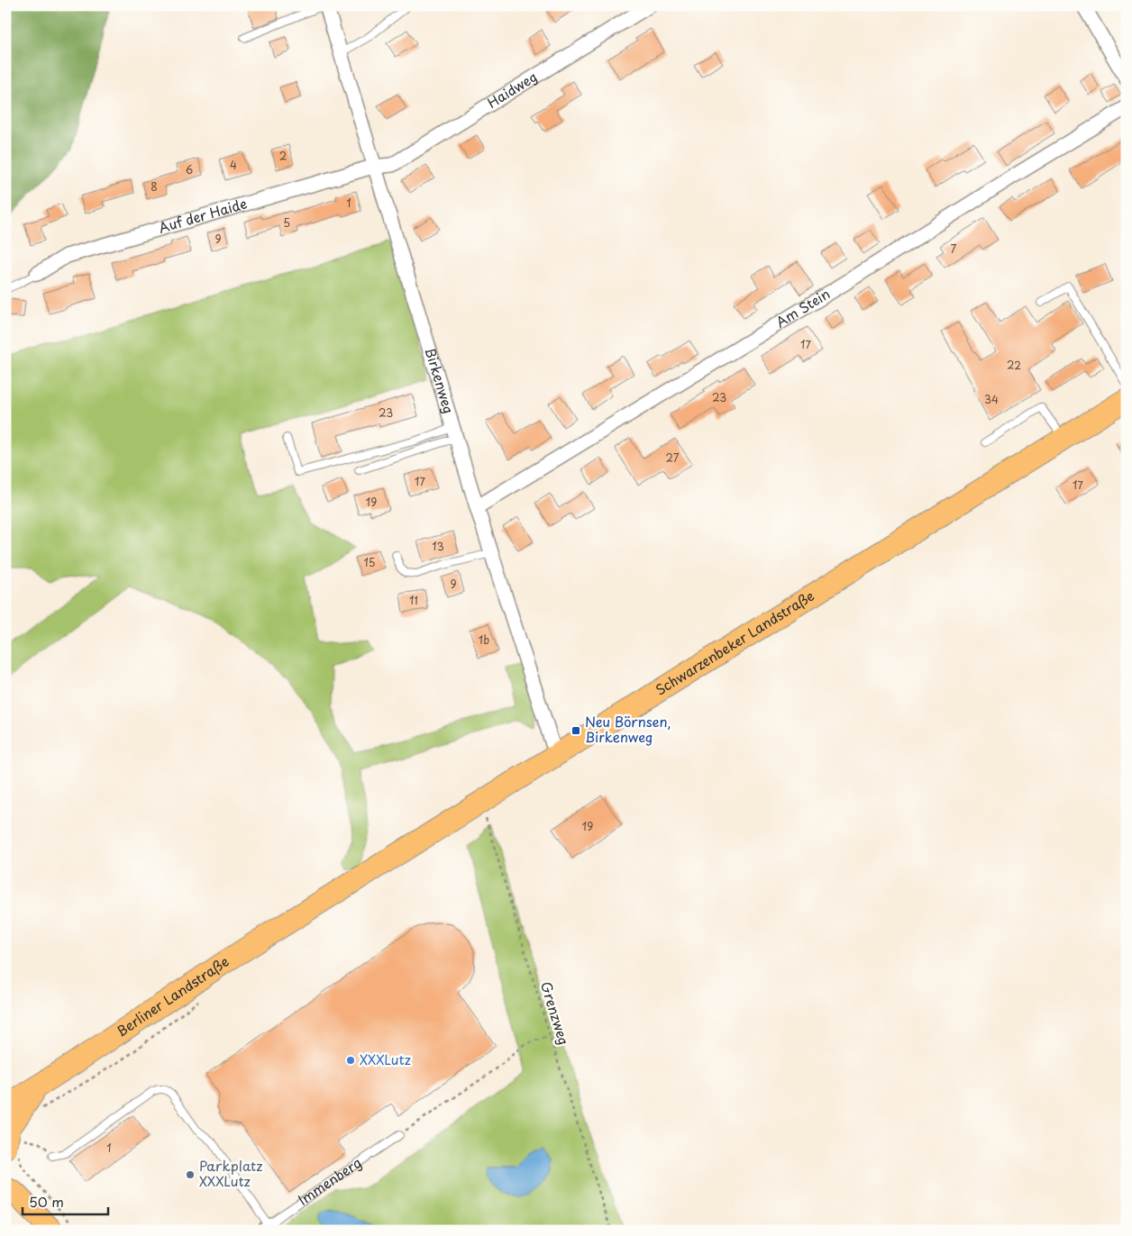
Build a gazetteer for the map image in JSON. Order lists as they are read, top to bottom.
{
  "streets": {
    "main road": ["Schwarzenbeker Landstraße", "Berliner Landstraße"],
    "street": [
      "Haidweg",
      "Auf der Haide",
      "Am Stein",
      "Birkenweg"
    ],
    "lane": ["Immenberg"],
    "path": ["Grenzweg"]
  },
  "crossings": [
    ["Haidweg", "Auf der Haide"],
    ["Haidweg", "Birkenweg"],
    ["Auf der Haide", "Birkenweg"],
    ["Am Stein", "Birkenweg"],
    ["Birkenweg", "Schwarzenbeker Landstraße"],
    ["Schwarzenbeker Landstraße", "Berliner Landstraße"],
    ["Schwarzenbeker Landstraße", "Grenzweg"]
  ],
  "places": {
    "transit": ["Neu Börnsen, Birkenweg"],
    "other": ["XXXLutz", "Parkplatz XXXLutz"]
  },
  "house_numbers": [
    "2",
    "4",
    "6",
    "8",
    "1",
    "5",
    "9",
    "7",
    "17",
    "22",
    "23",
    "34",
    "23",
    "27",
    "17",
    "17",
    "19",
    "13",
    "15",
    "9",
    "11",
    "1b",
    "19",
    "1"
  ],
  "scale_bar": "50 m"
}
